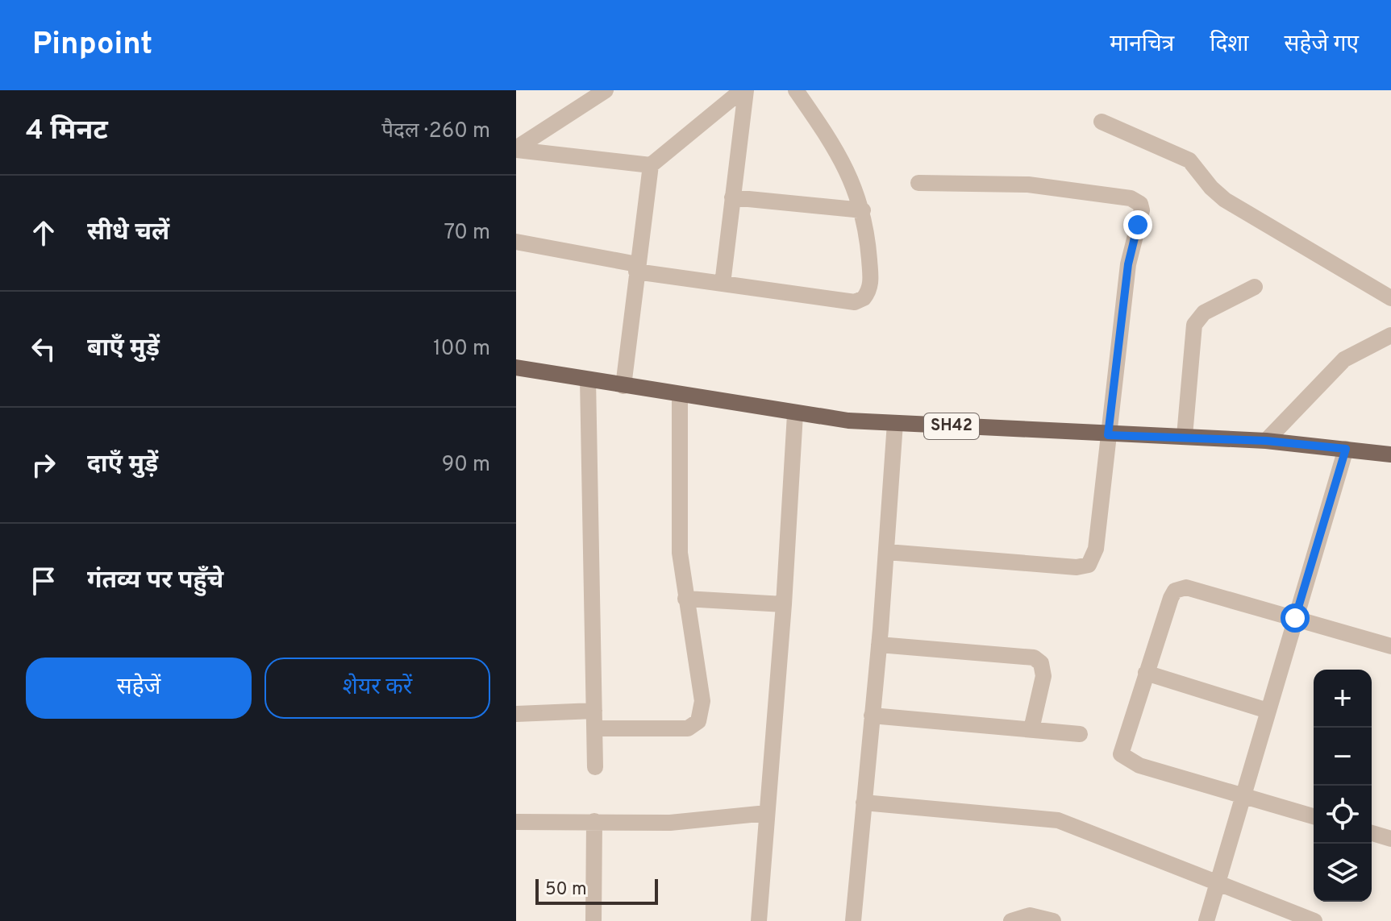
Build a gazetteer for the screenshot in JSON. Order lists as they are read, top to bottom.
{
  "streets": {
    "main road": ["SH42"]
  },
  "scale_bar": "50 m",
  "page": {
    "header": "Pinpoint",
    "nav": ["मानचित्र", "दिशा", "सहेजे गए"],
    "heading": ["4 मिनट", "पैदल · 260 m"],
    "list": [
      ["सीधे चलें", "70 m"],
      ["बाएँ मुड़ें", "100 m"],
      ["दाएँ मुड़ें", "90 m"],
      "गंतव्य पर पहुँचे"
    ],
    "buttons": ["सहेजें", "शेयर करें"],
    "map_buttons": ["+", "−"],
    "scale": "50 m"
  }
}
